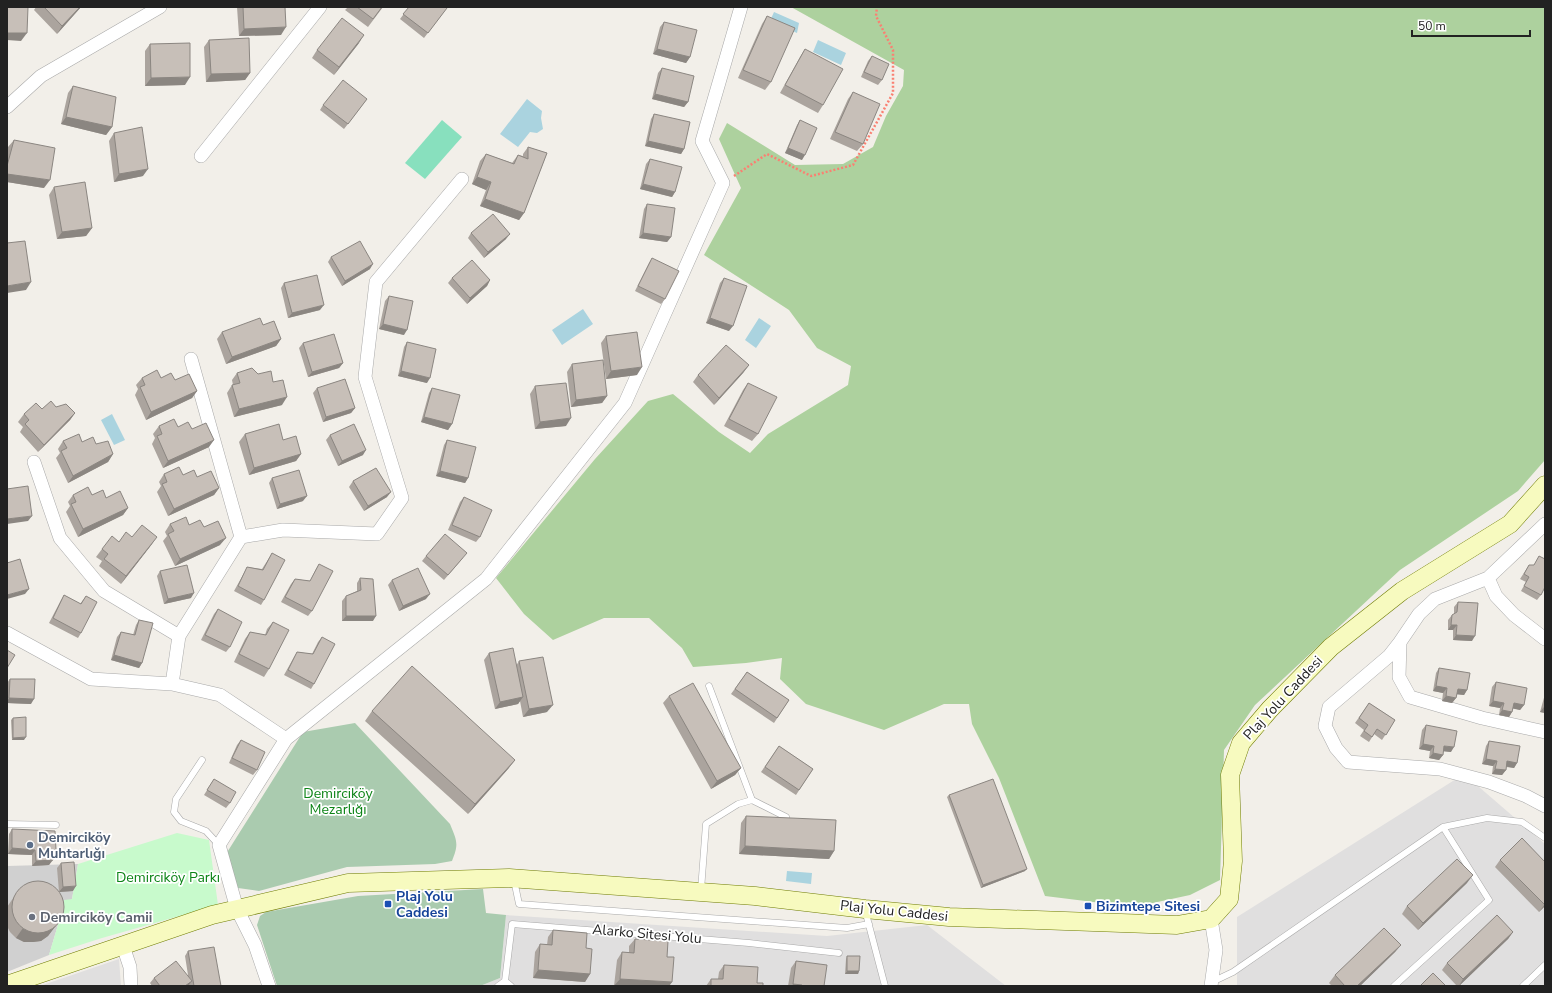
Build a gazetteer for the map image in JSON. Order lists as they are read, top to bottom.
{
  "streets": {
    "street": ["Plaj Yolu Caddesi"],
    "lane": ["Alarko Sitesi Yolu"]
  },
  "parks": ["Demirciköy Mezarlığı", "Demirciköy Parkı"],
  "places": {
    "other": ["Demirciköy Muhtarlığı", "Demirciköy Camii"],
    "transit": ["Plaj Yolu Caddesi", "Bizimtepe Sitesi"]
  },
  "scale_bar": "50 m"
}
